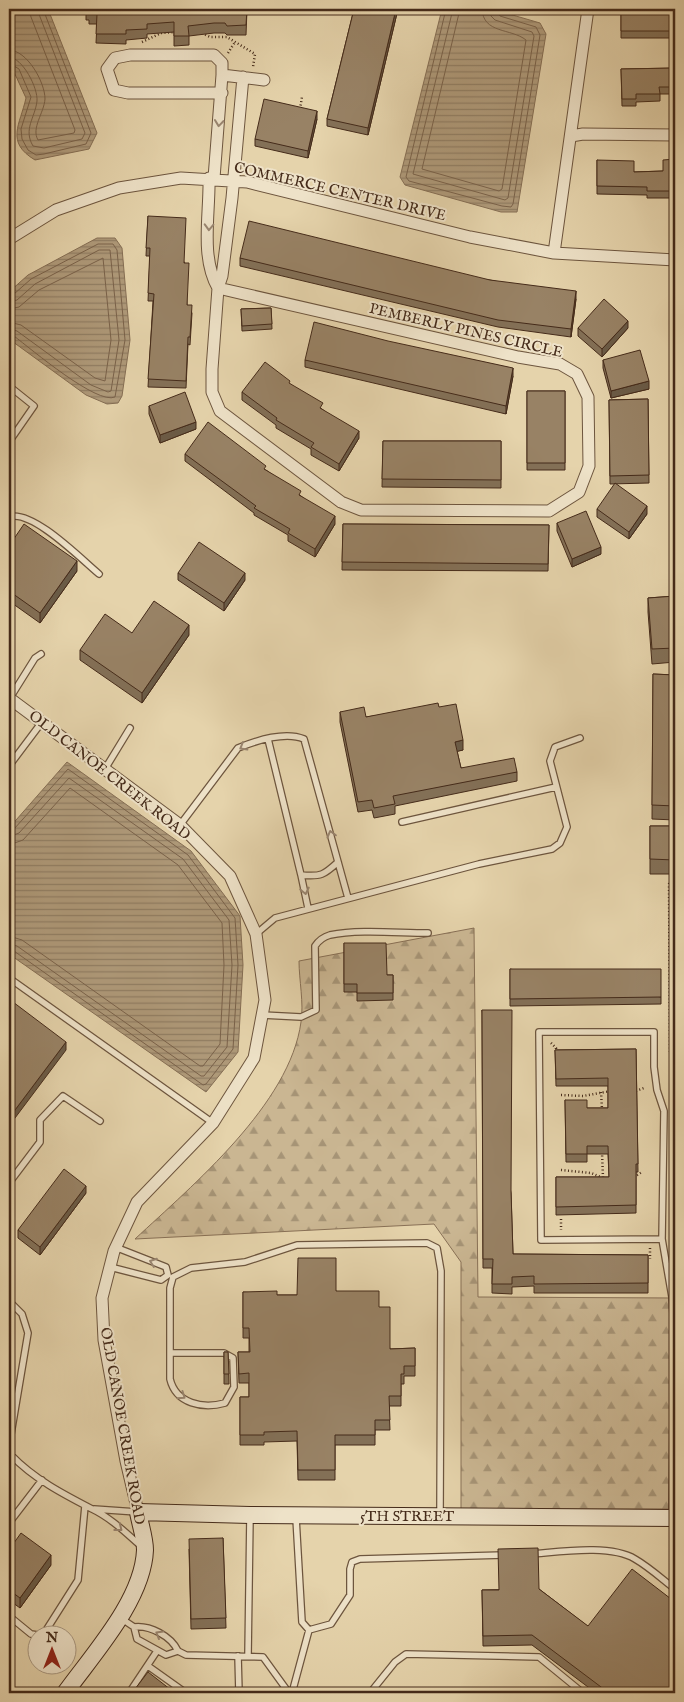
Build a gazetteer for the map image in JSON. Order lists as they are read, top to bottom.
{
  "streets": {
    "street": [
      "COMMERCE CENTER DRIVE",
      "PEMBERLY PINES CIRCLE",
      "OLD CANOE CREEK ROAD",
      "5TH STREET"
    ]
  },
  "crossings": [
    ["COMMERCE CENTER DRIVE", "PEMBERLY PINES CIRCLE"],
    ["OLD CANOE CREEK ROAD", "5TH STREET"]
  ],
  "north": "top"
}
